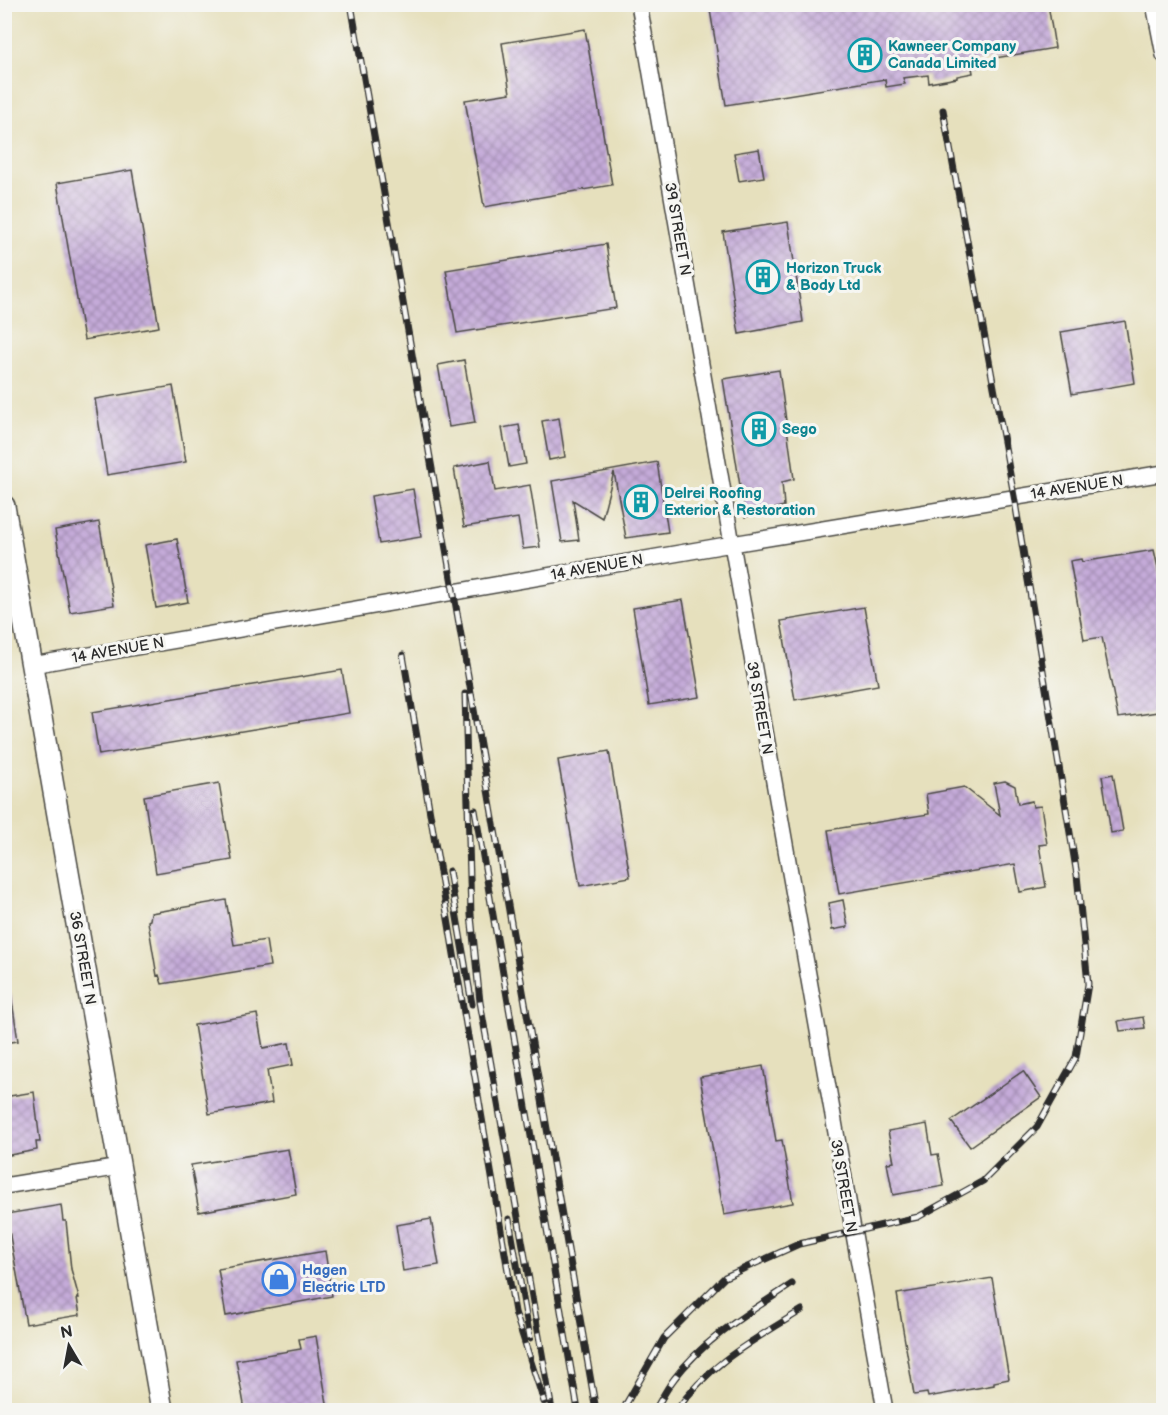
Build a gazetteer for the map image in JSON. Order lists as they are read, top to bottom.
{
  "streets": {
    "street": ["39 STREET N", "14 AVENUE N", "36 STREET N"]
  },
  "crossings": [
    ["39 STREET N", "14 AVENUE N"],
    ["14 AVENUE N", "36 STREET N"]
  ],
  "places": {
    "building": [
      "Kawneer Company Canada Limited",
      "Horizon Truck & Body Ltd",
      "Sego",
      "Delrei Roofing Exterior & Restoration"
    ],
    "shop": ["Hagen Electric LTD"]
  },
  "north": "top"
}
